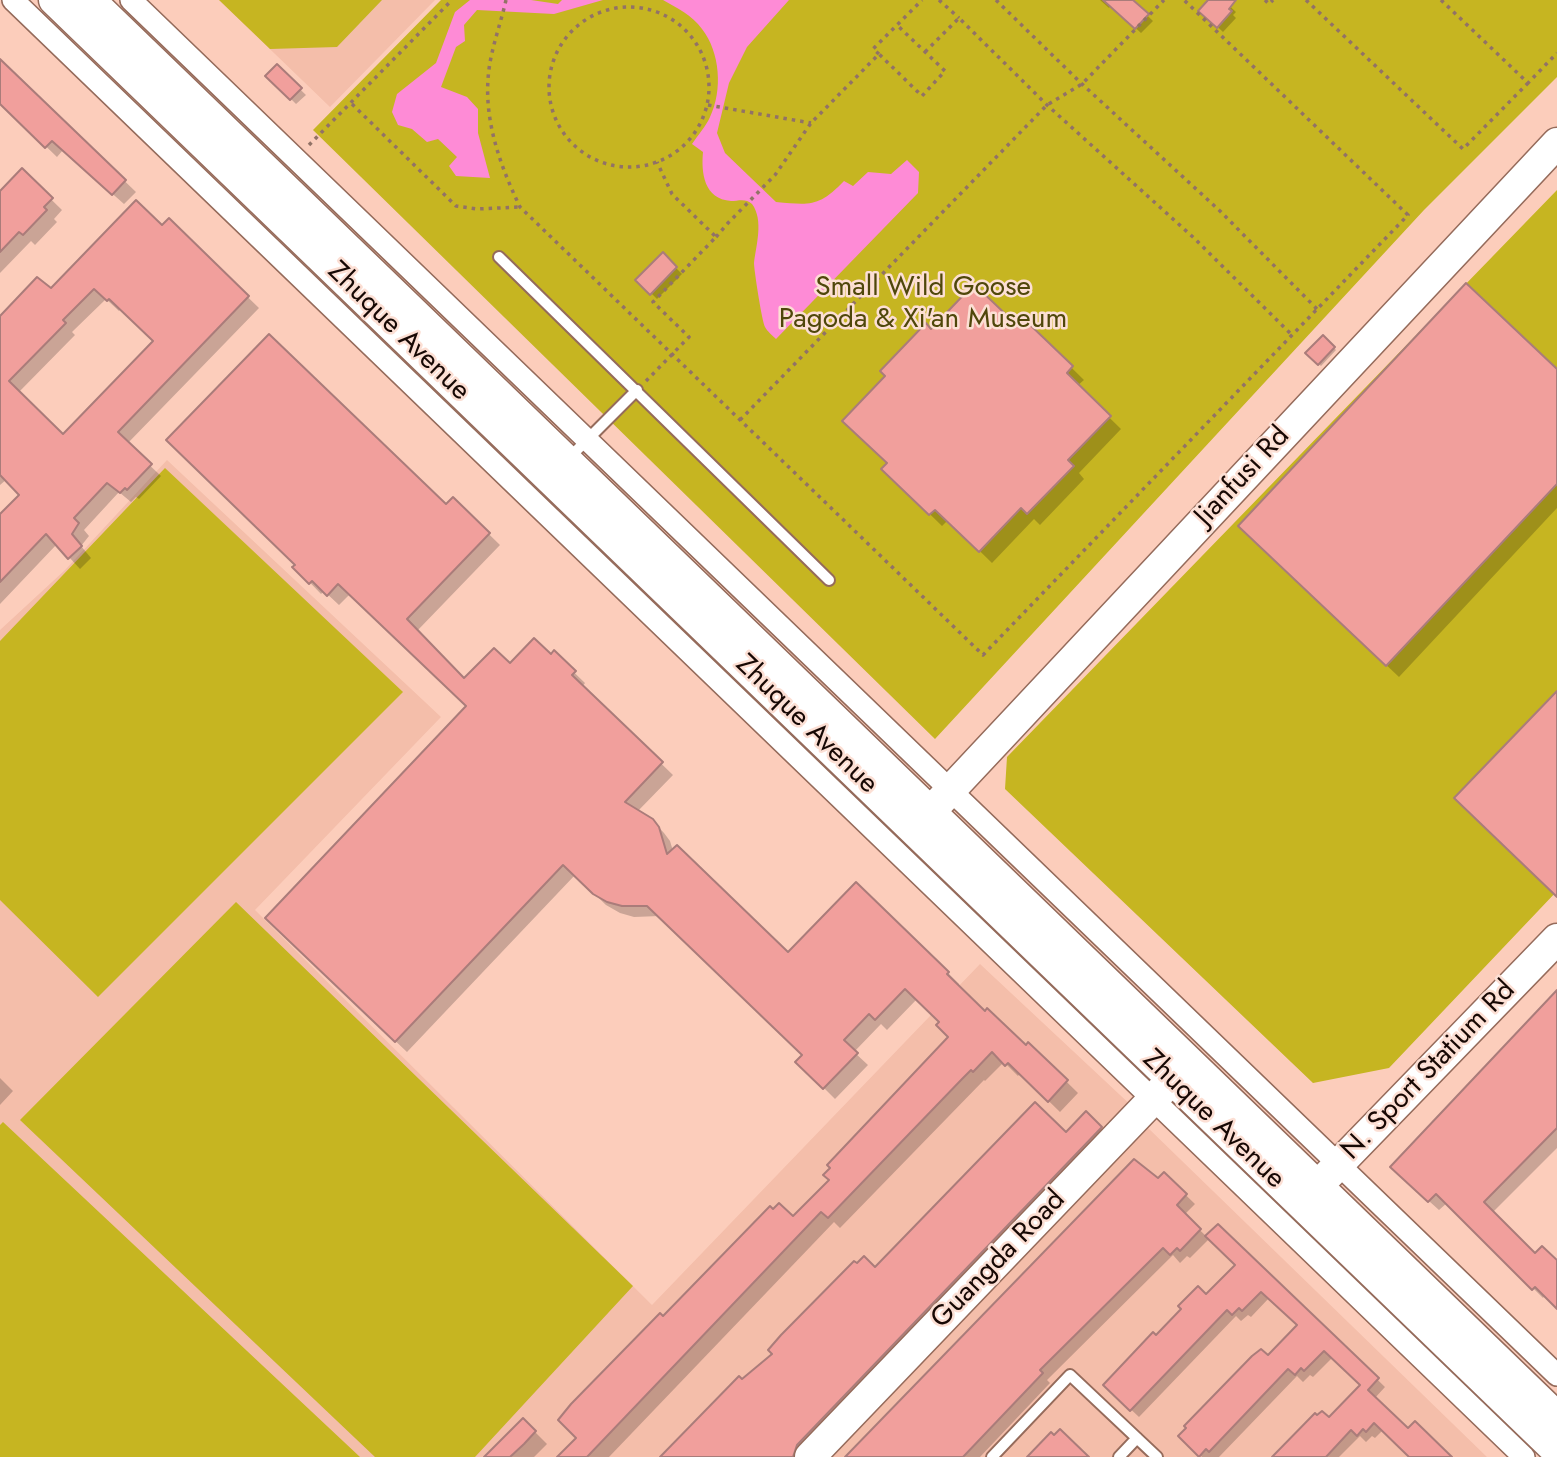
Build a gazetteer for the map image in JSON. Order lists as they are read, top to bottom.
{
  "streets": {
    "main road": [
      "Zhuque Avenue",
      "Jianfusi Rd",
      "N. Sport Statium Rd",
      "Guangda Road"
    ]
  },
  "crossings": [
    ["Zhuque Avenue", "Jianfusi Rd"],
    ["Zhuque Avenue", "N. Sport Statium Rd"],
    ["Zhuque Avenue", "Guangda Road"]
  ],
  "parks": ["Small Wild Goose Pagoda & Xi'an Museum"]
}
